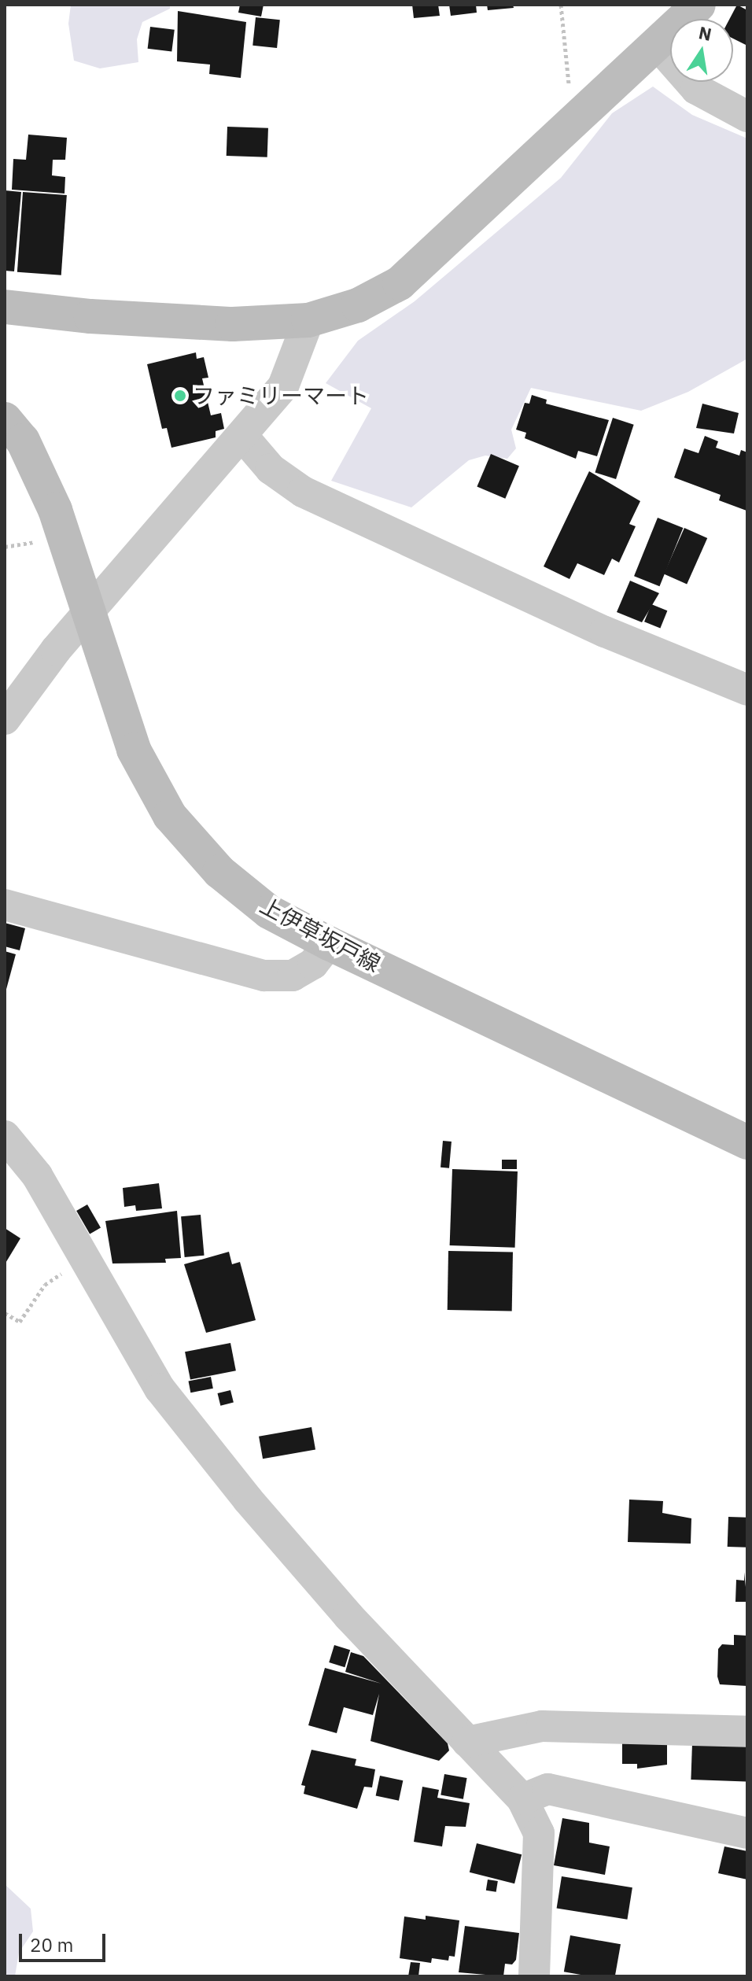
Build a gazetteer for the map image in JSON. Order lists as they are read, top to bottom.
{
  "streets": {
    "main road": ["上伊草坂戸線"]
  },
  "places": ["ファミリーマート"],
  "scale_bar": "20 m",
  "north": "top"
}
